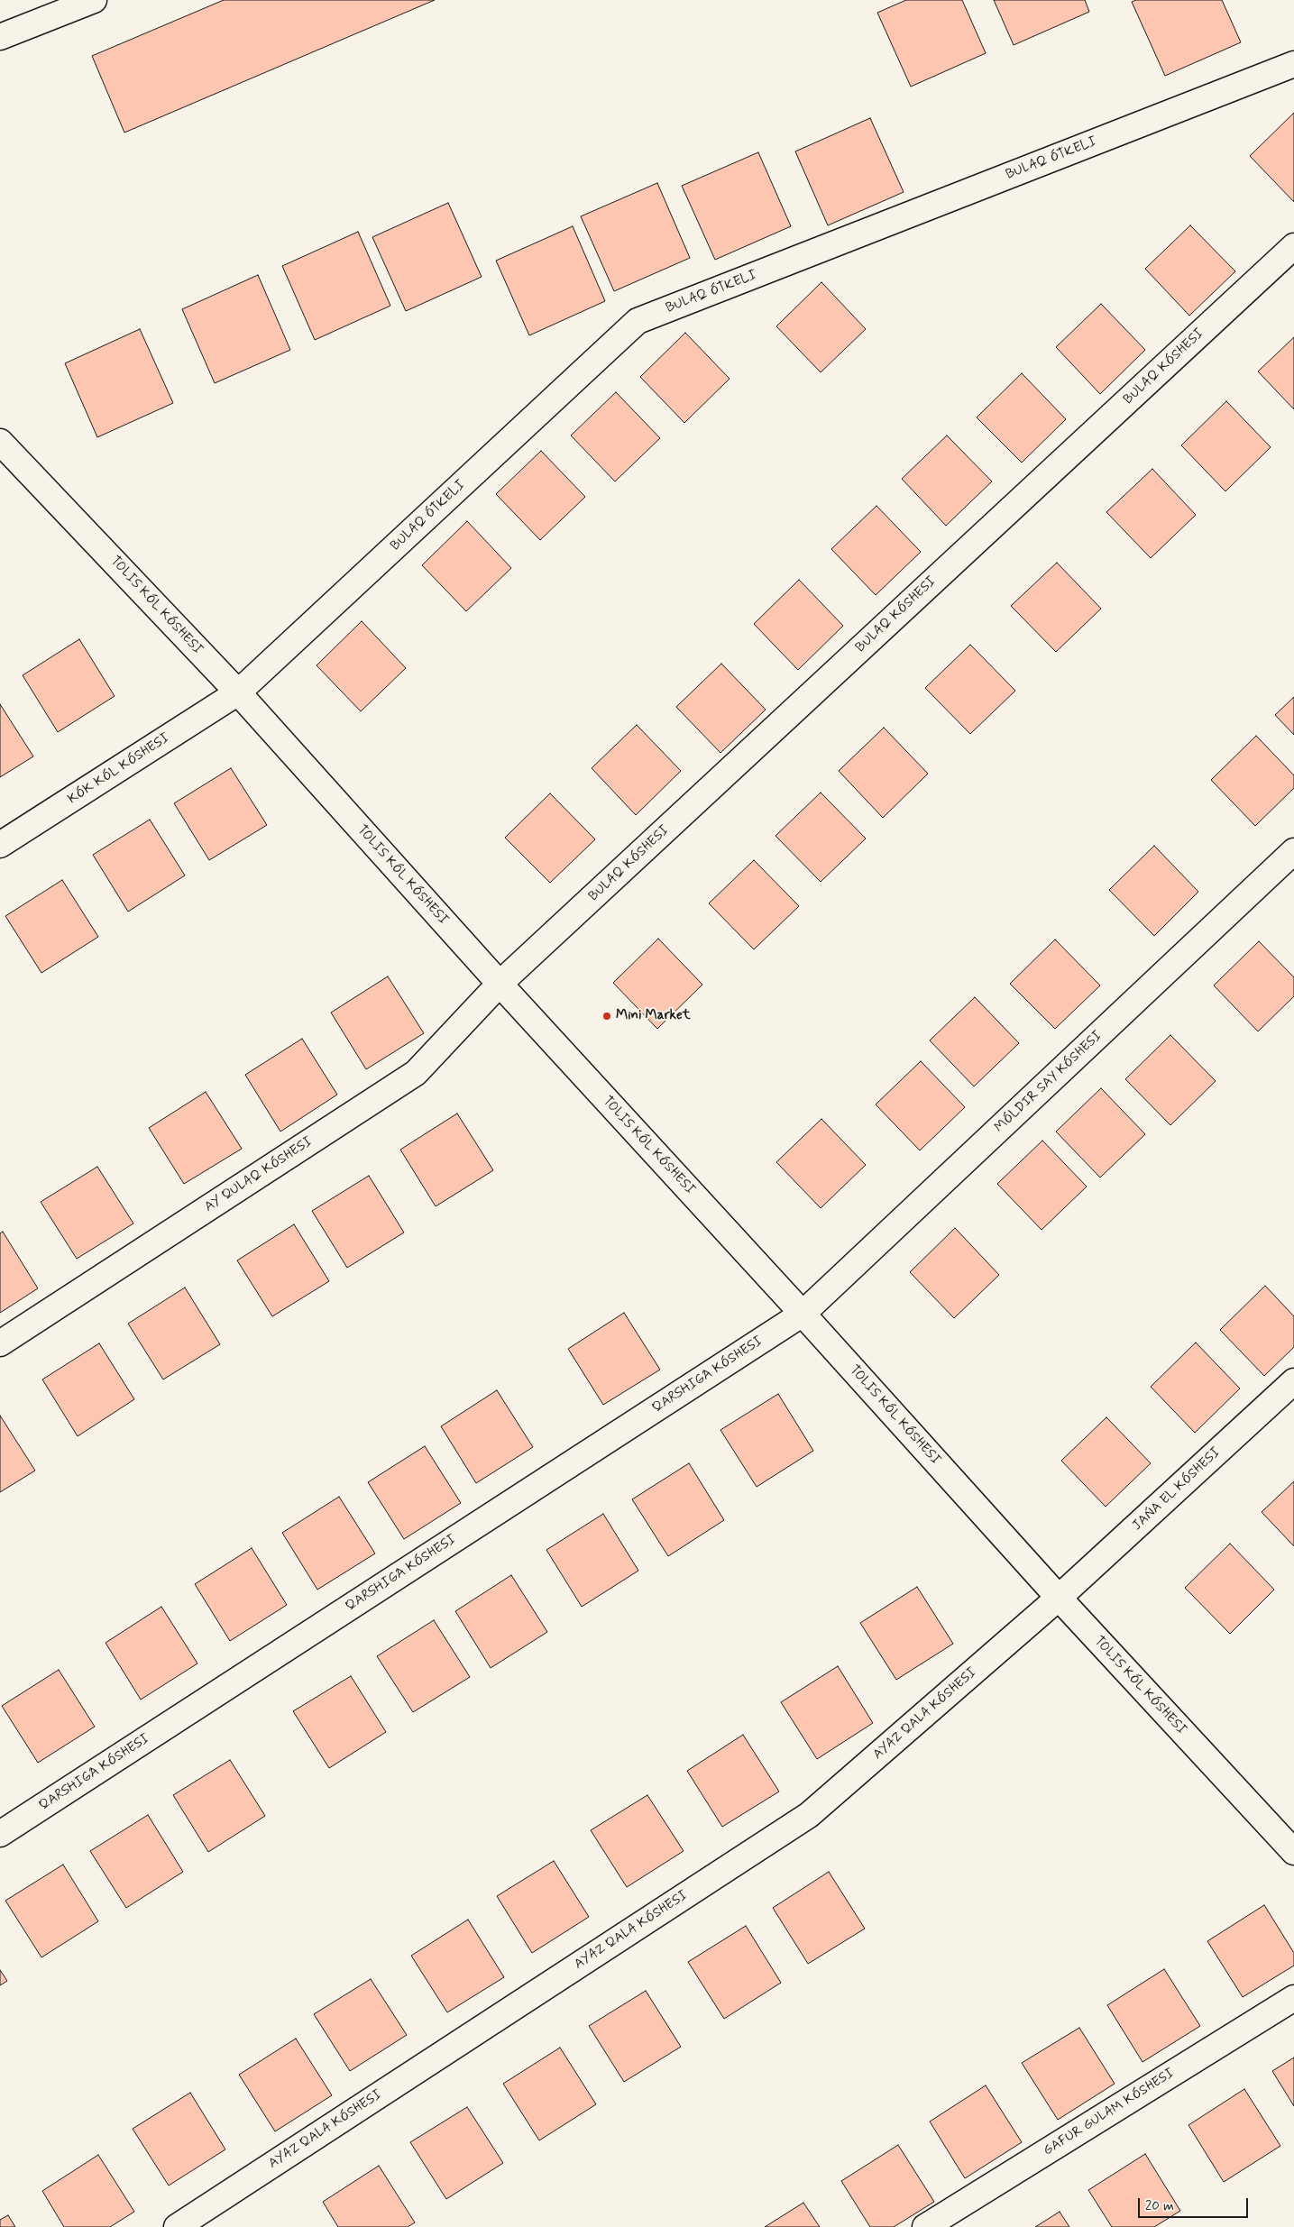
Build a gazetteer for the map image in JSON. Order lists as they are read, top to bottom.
{
  "streets": {
    "street": [
      "BULAQ ÓTKELI",
      "BULAQ KÓSHESI",
      "KÓK KÓL KÓSHESI",
      "MÓLDIR SAY KÓSHESI",
      "AY QULAQ KÓSHESI",
      "JAŃA EL KÓSHESI",
      "AYAZ QALA KÓSHESI",
      "GAFUR GULAM KÓSHESI"
    ]
  },
  "crossings": [
    ["BULAQ ÓTKELI", "KÓK KÓL KÓSHESI"],
    ["BULAQ KÓSHESI", "AY QULAQ KÓSHESI"],
    ["JAŃA EL KÓSHESI", "AYAZ QALA KÓSHESI"]
  ],
  "places": ["Mini Market"],
  "scale_bar": "20 m"
}
